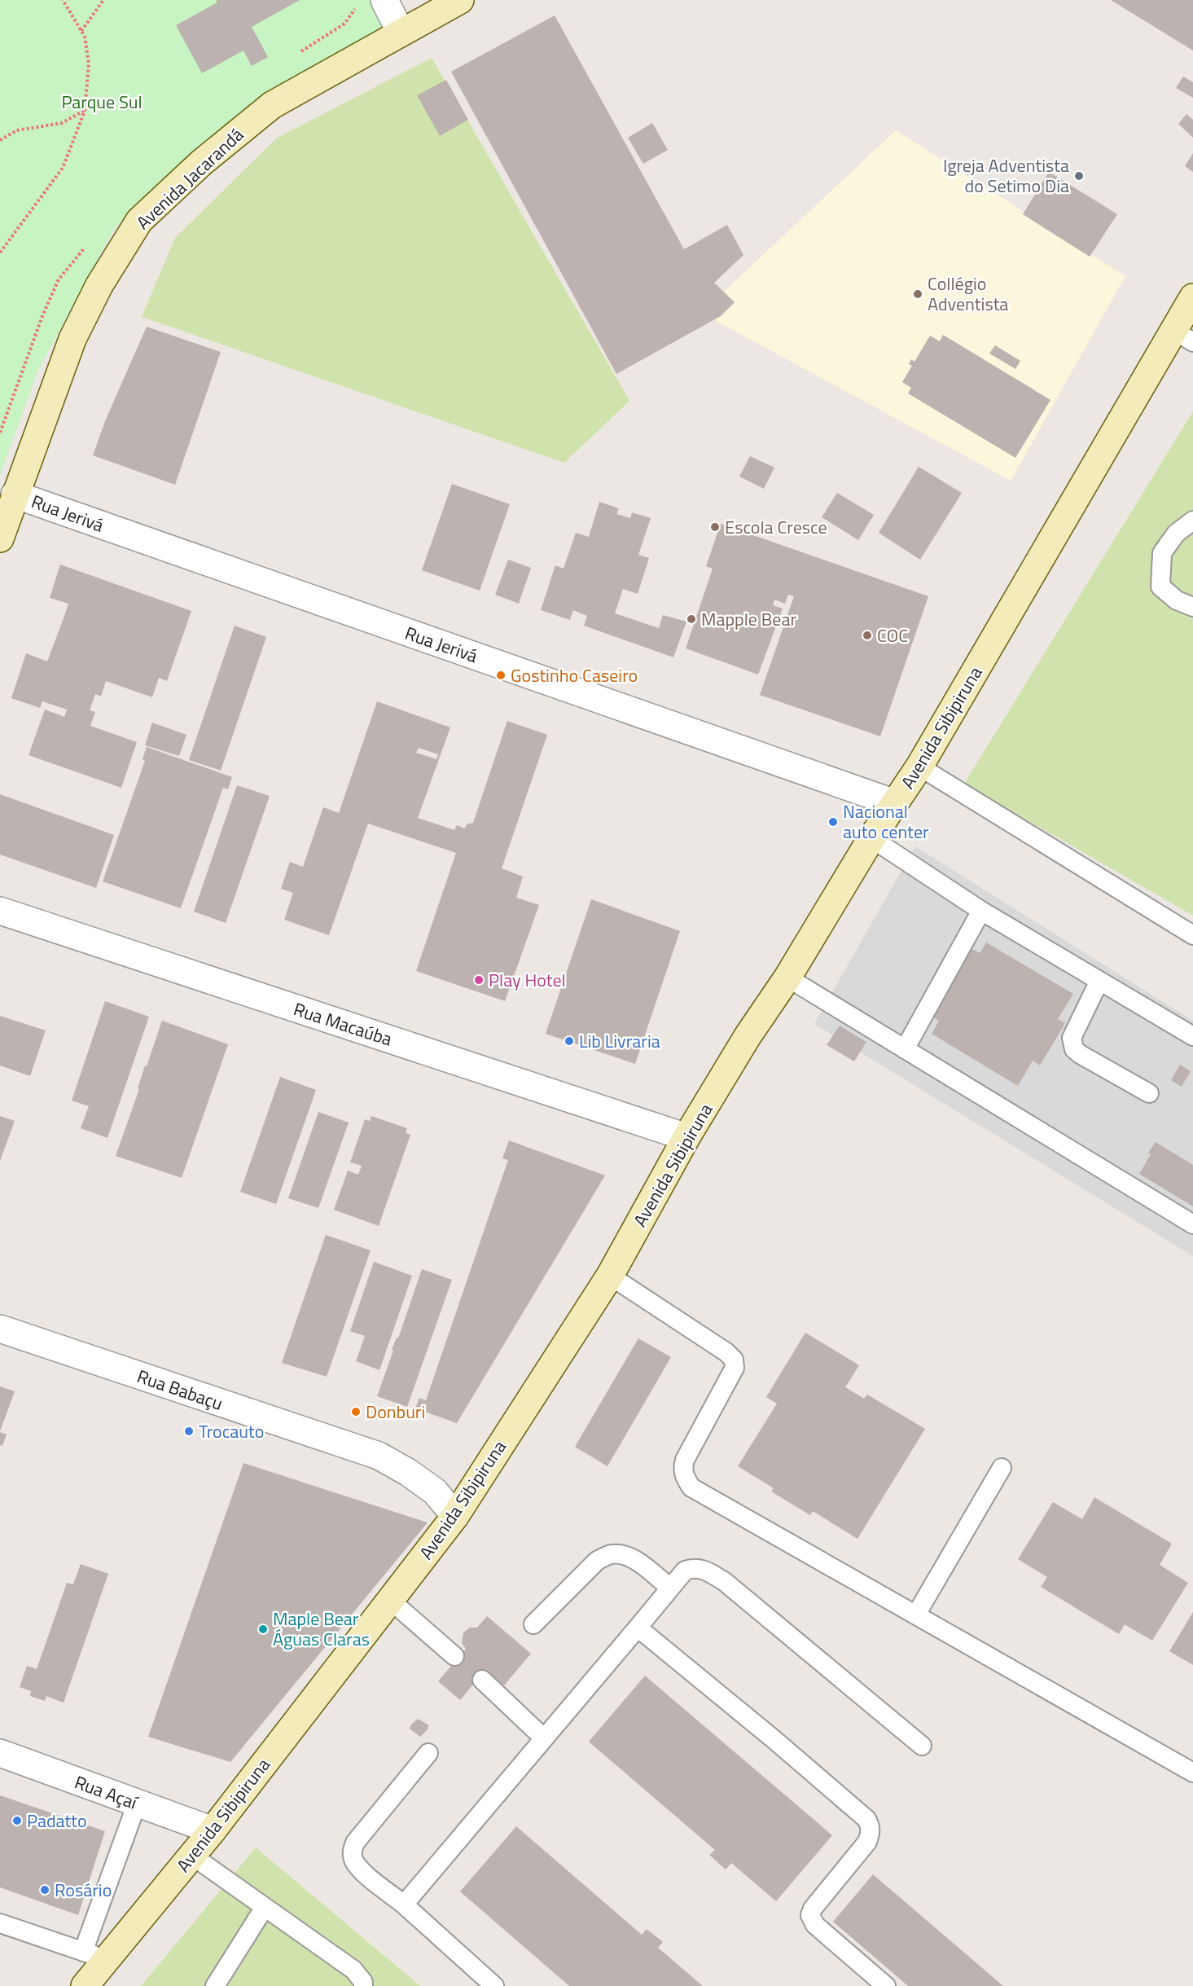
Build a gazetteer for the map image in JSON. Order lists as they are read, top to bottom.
{
  "streets": {
    "main road": ["Avenida Jacarandá", "Avenida Sibipiruna"],
    "street": [
      "Rua Jerivá",
      "Rua Macaúba",
      "Rua Babaçu",
      "Rua Açaí"
    ]
  },
  "crossings": [
    ["Avenida Jacarandá", "Rua Jerivá"],
    ["Rua Jerivá", "Avenida Sibipiruna"],
    ["Avenida Sibipiruna", "Rua Macaúba"],
    ["Avenida Sibipiruna", "Rua Babaçu"],
    ["Avenida Sibipiruna", "Rua Açaí"]
  ],
  "parks": ["Parque Sul"],
  "places": [
    "Igreja Adventista do Setimo Dia",
    "Collégio Adventista",
    "Escola Cresce",
    "Mapple Bear",
    "COC",
    "Gostinho Caseiro",
    "Nacional auto center",
    "Play Hotel",
    "Lib Livraria",
    "Donburi",
    "Trocauto",
    "Maple Bear Águas Claras",
    "Padatto",
    "Rosário"
  ]
}
